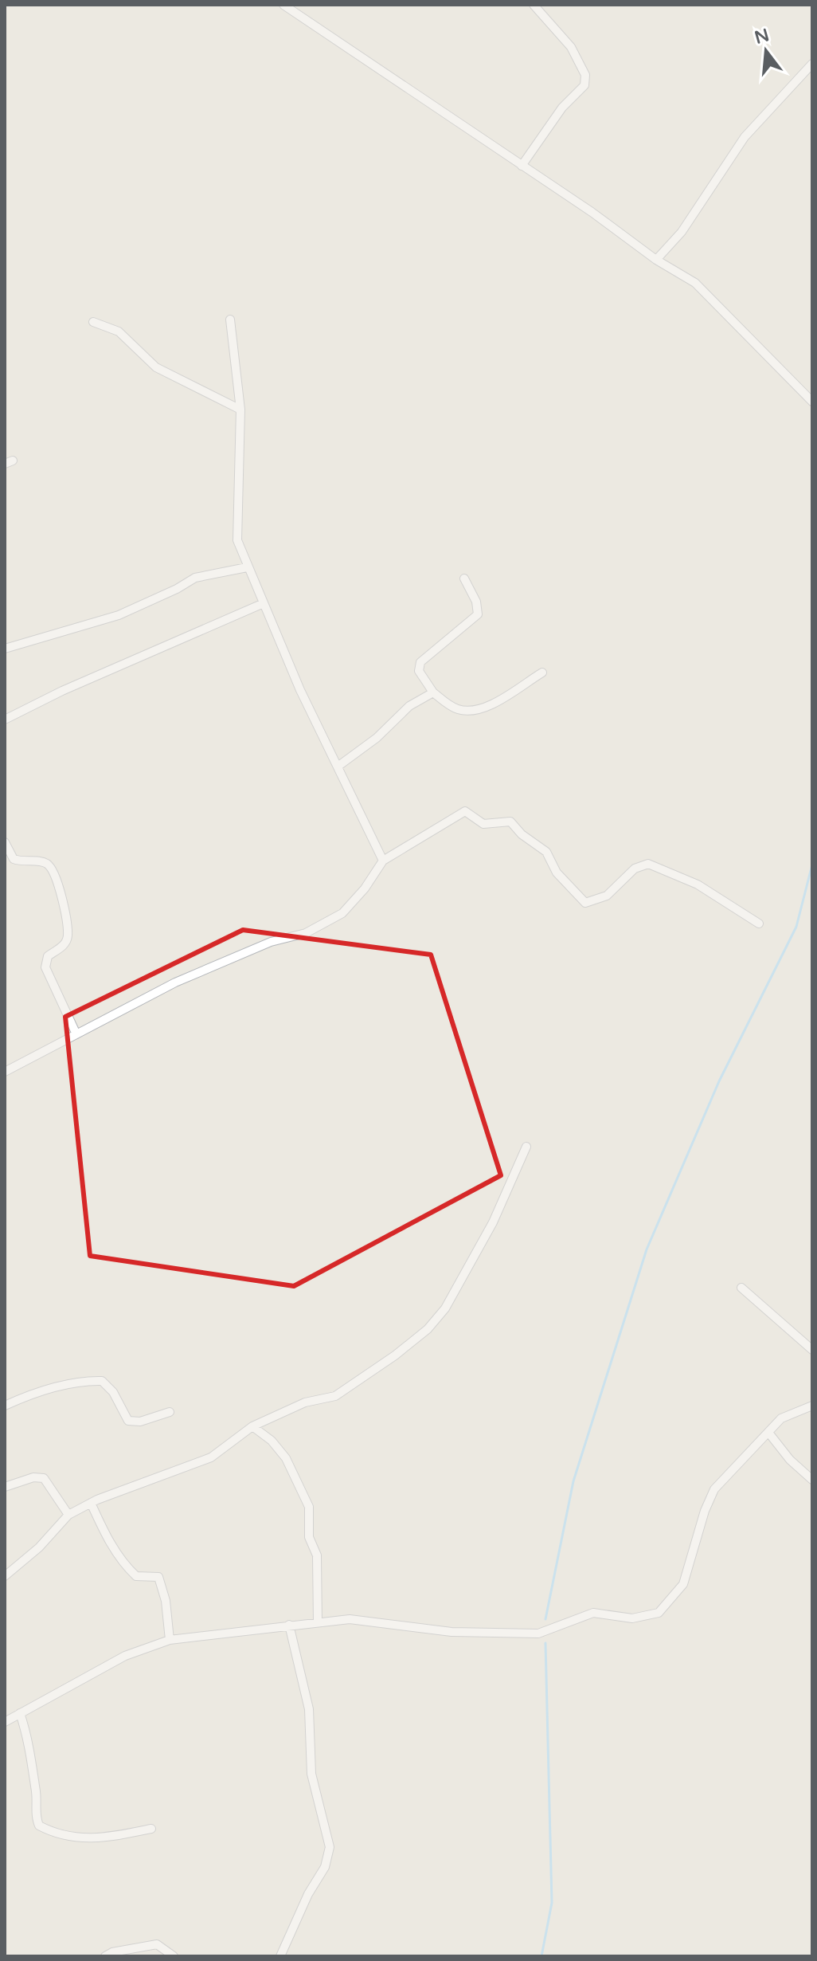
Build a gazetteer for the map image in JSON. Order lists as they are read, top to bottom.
{
  "north": "top"
}
